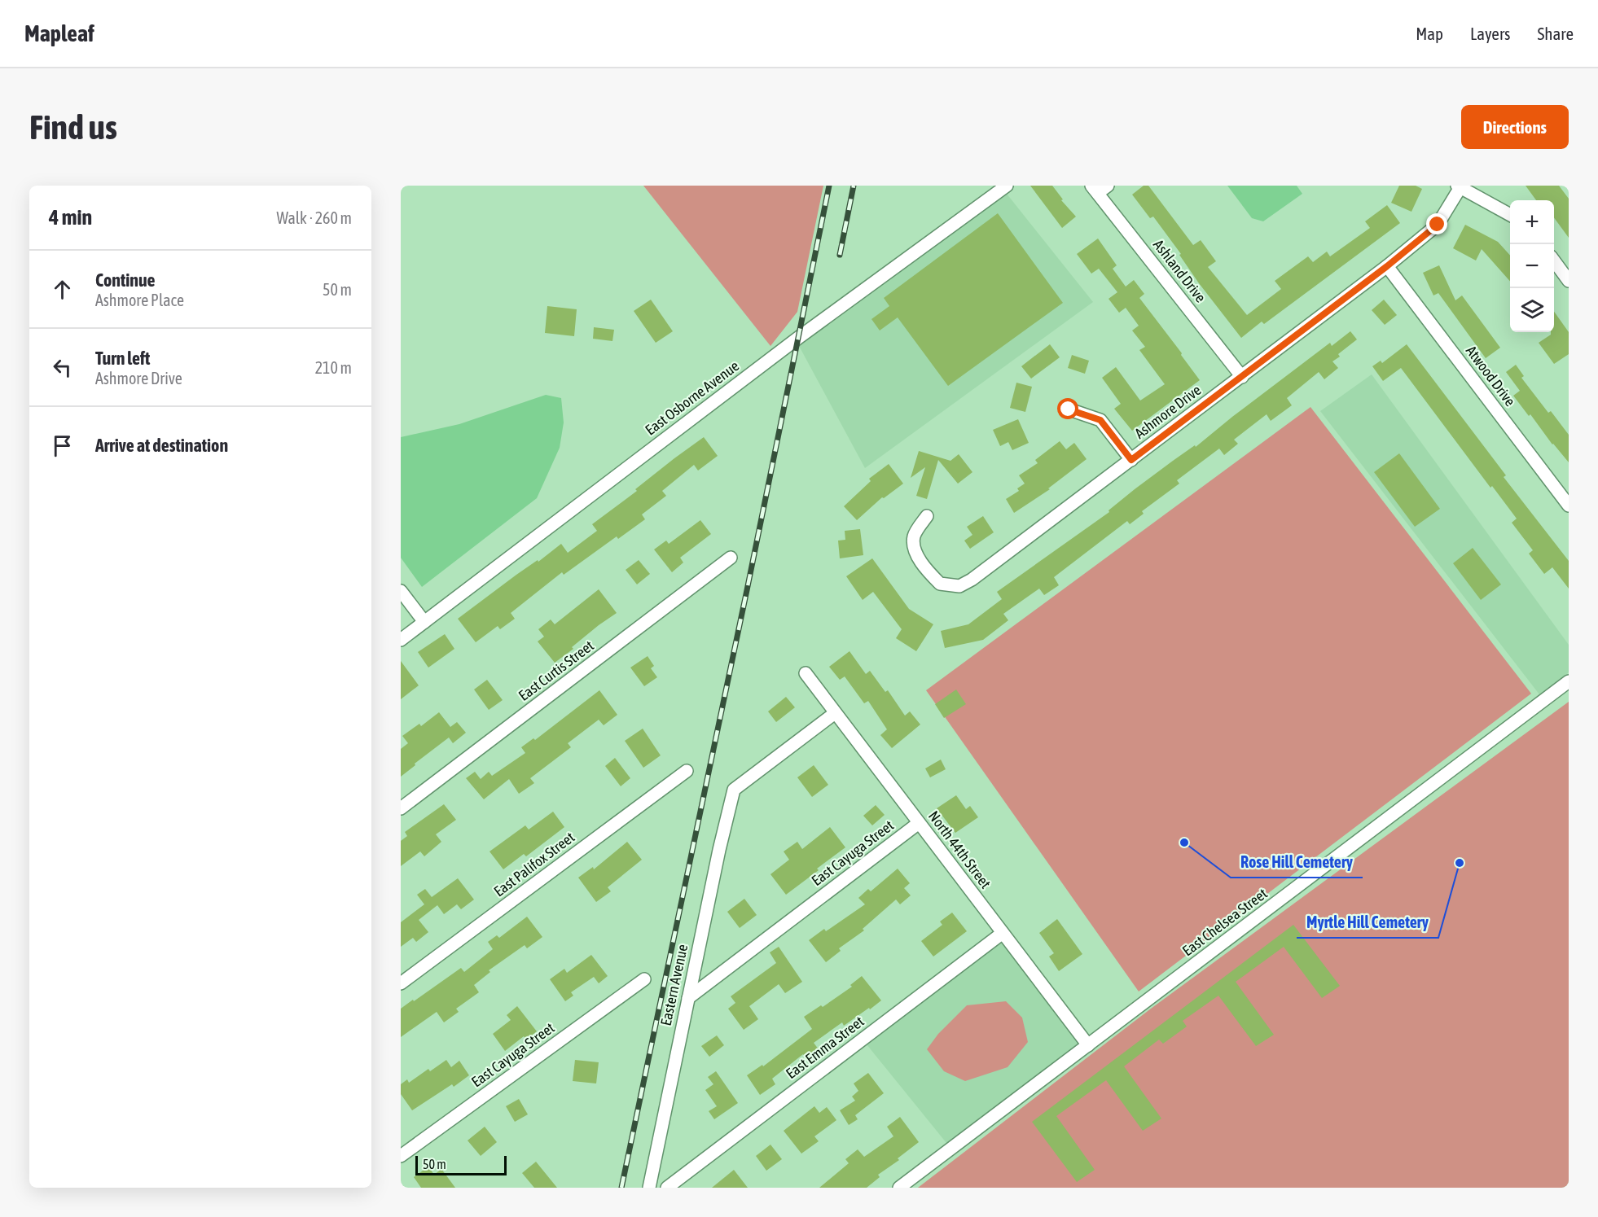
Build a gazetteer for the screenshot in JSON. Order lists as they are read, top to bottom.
{
  "streets": {
    "street": [
      "Ashland Drive",
      "Atwood Drive",
      "East Osborne Avenue",
      "Ashmore Drive",
      "East Curtis Street",
      "North 44th Street",
      "East Cayuga Street",
      "East Palifox Street",
      "East Chelsea Street",
      "Eastern Avenue",
      "East Emma Street"
    ]
  },
  "crossings": [
    ["Ashland Drive", "Ashmore Drive"],
    ["Atwood Drive", "Ashmore Drive"],
    ["North 44th Street", "East Cayuga Street"],
    ["North 44th Street", "East Chelsea Street"],
    ["North 44th Street", "Eastern Avenue"],
    ["North 44th Street", "East Emma Street"],
    ["East Cayuga Street", "Eastern Avenue"]
  ],
  "places": ["Rose Hill Cemetery", "Myrtle Hill Cemetery"],
  "scale_bar": "50 m",
  "page": {
    "header": "Mapleaf",
    "nav": ["Map", "Layers", "Share"],
    "buttons": "Directions",
    "title": "Find us",
    "heading": ["4 min", "Walk · 260 m"],
    "map_buttons": ["+", "−"],
    "list": [
      ["Continue", "Ashmore Place", "50 m"],
      ["Turn left", "Ashmore Drive", "210 m"],
      "Arrive at destination"
    ],
    "scale": "50 m"
  }
}
